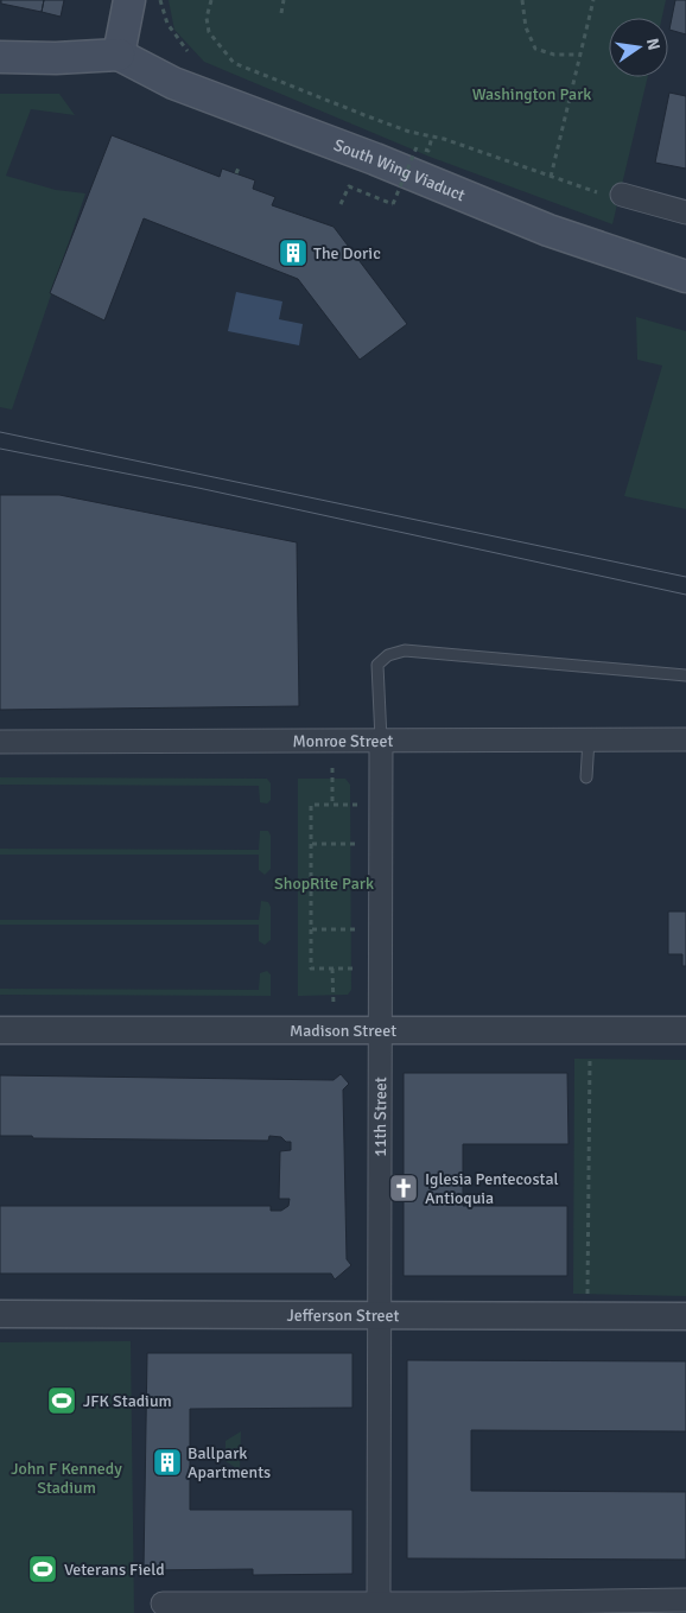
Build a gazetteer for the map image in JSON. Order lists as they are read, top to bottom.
{
  "streets": {
    "main road": ["South Wing Viaduct"],
    "street": [
      "Monroe Street",
      "Madison Street",
      "11th Street",
      "Jefferson Street"
    ]
  },
  "crossings": [
    ["Monroe Street", "11th Street"],
    ["Madison Street", "11th Street"],
    ["11th Street", "Jefferson Street"]
  ],
  "parks": ["Washington Park", "ShopRite Park", "John F Kennedy Stadium"],
  "places": {
    "building": ["The Doric", "Ballpark Apartments"],
    "church": ["Iglesia Pentecostal Antioquia"],
    "sports": ["JFK Stadium", "Veterans Field"]
  },
  "north": "right"
}
